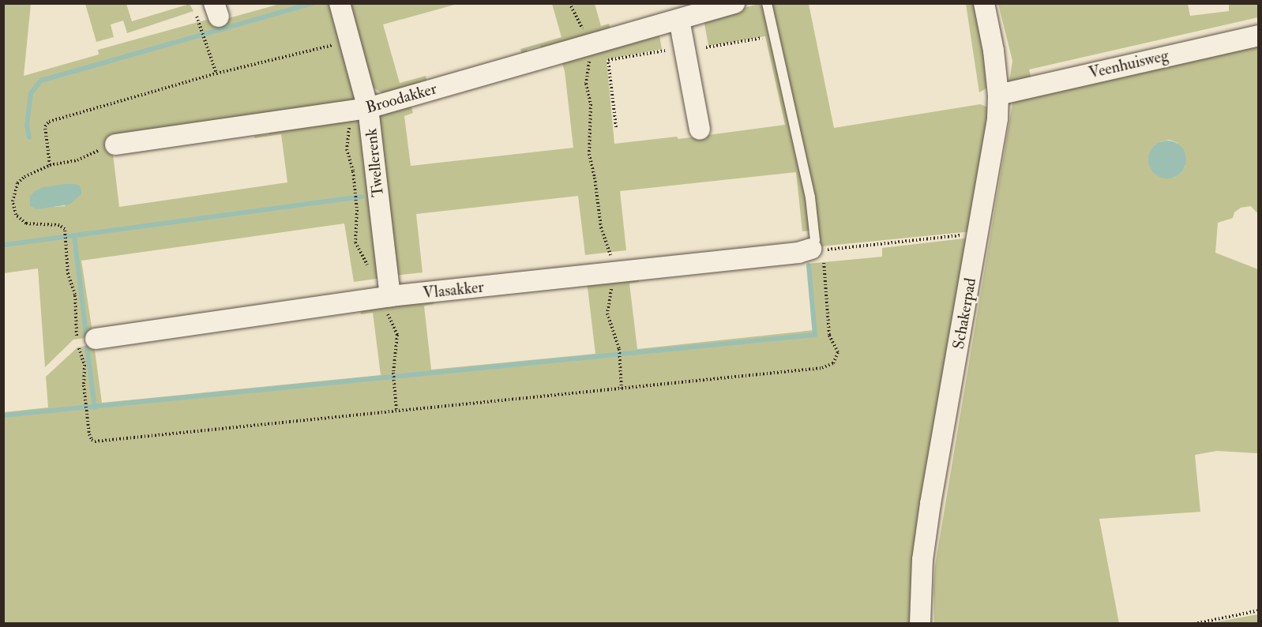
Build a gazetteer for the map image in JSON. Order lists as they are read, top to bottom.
{
  "streets": {
    "street": [
      "Veenhuisweg",
      "Broodakker",
      "Twellerenk",
      "Vlasakker",
      "Schakerpad"
    ]
  },
  "crossings": [
    ["Veenhuisweg", "Schakerpad"],
    ["Broodakker", "Twellerenk"],
    ["Twellerenk", "Vlasakker"]
  ]
}
